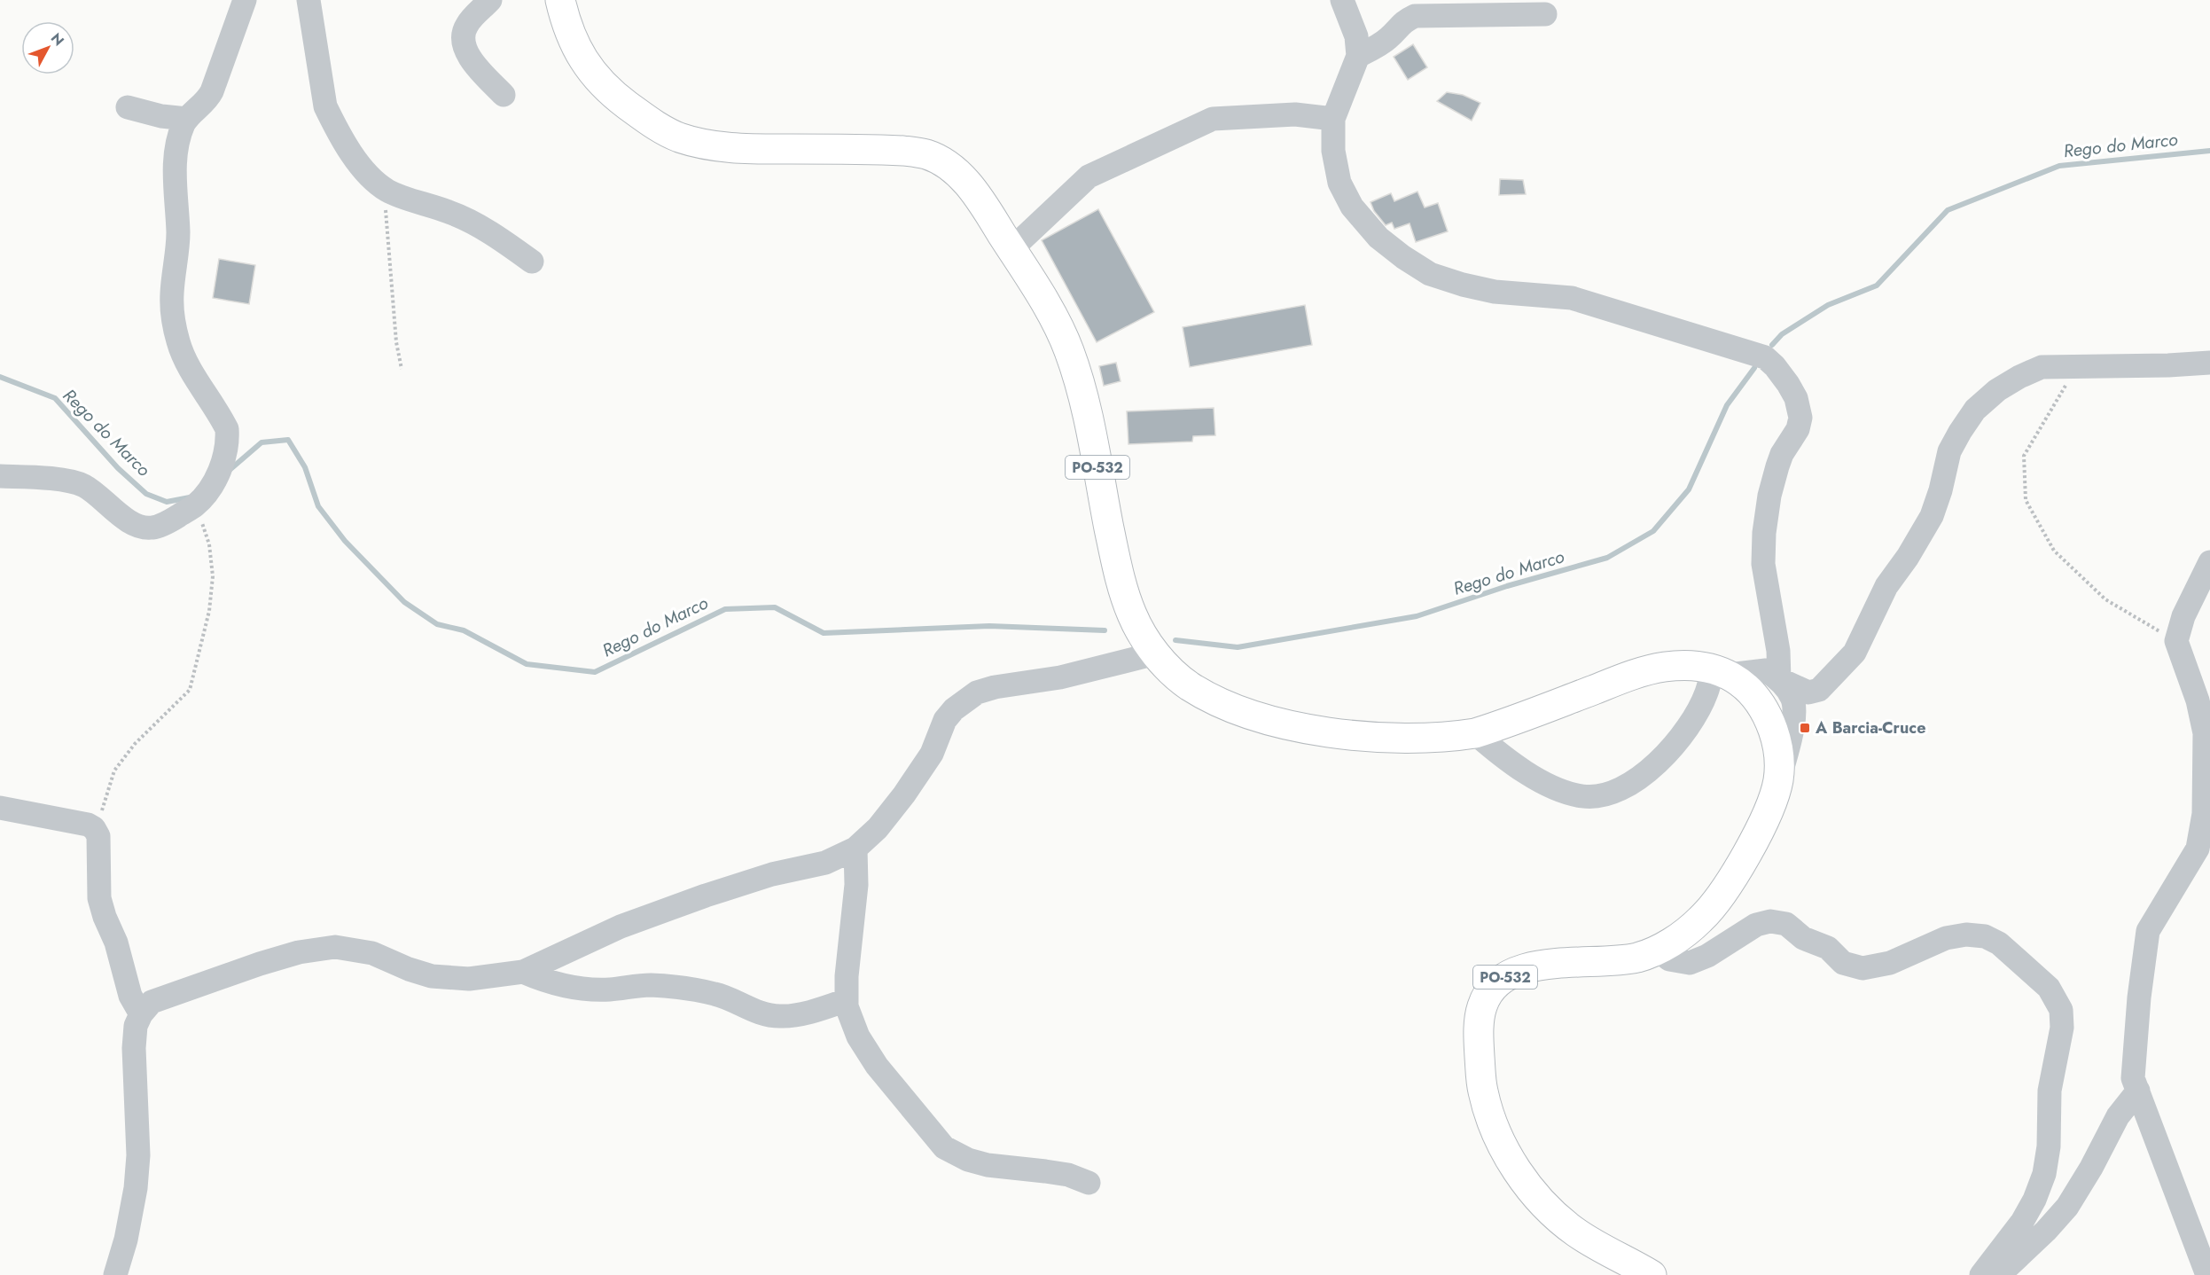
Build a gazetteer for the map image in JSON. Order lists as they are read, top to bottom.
{
  "streets": {
    "main road": ["PO-532"]
  },
  "water": ["Rego do Marco"],
  "places": {
    "transit": ["A Barcia-Cruce"]
  },
  "north": "top right"
}
